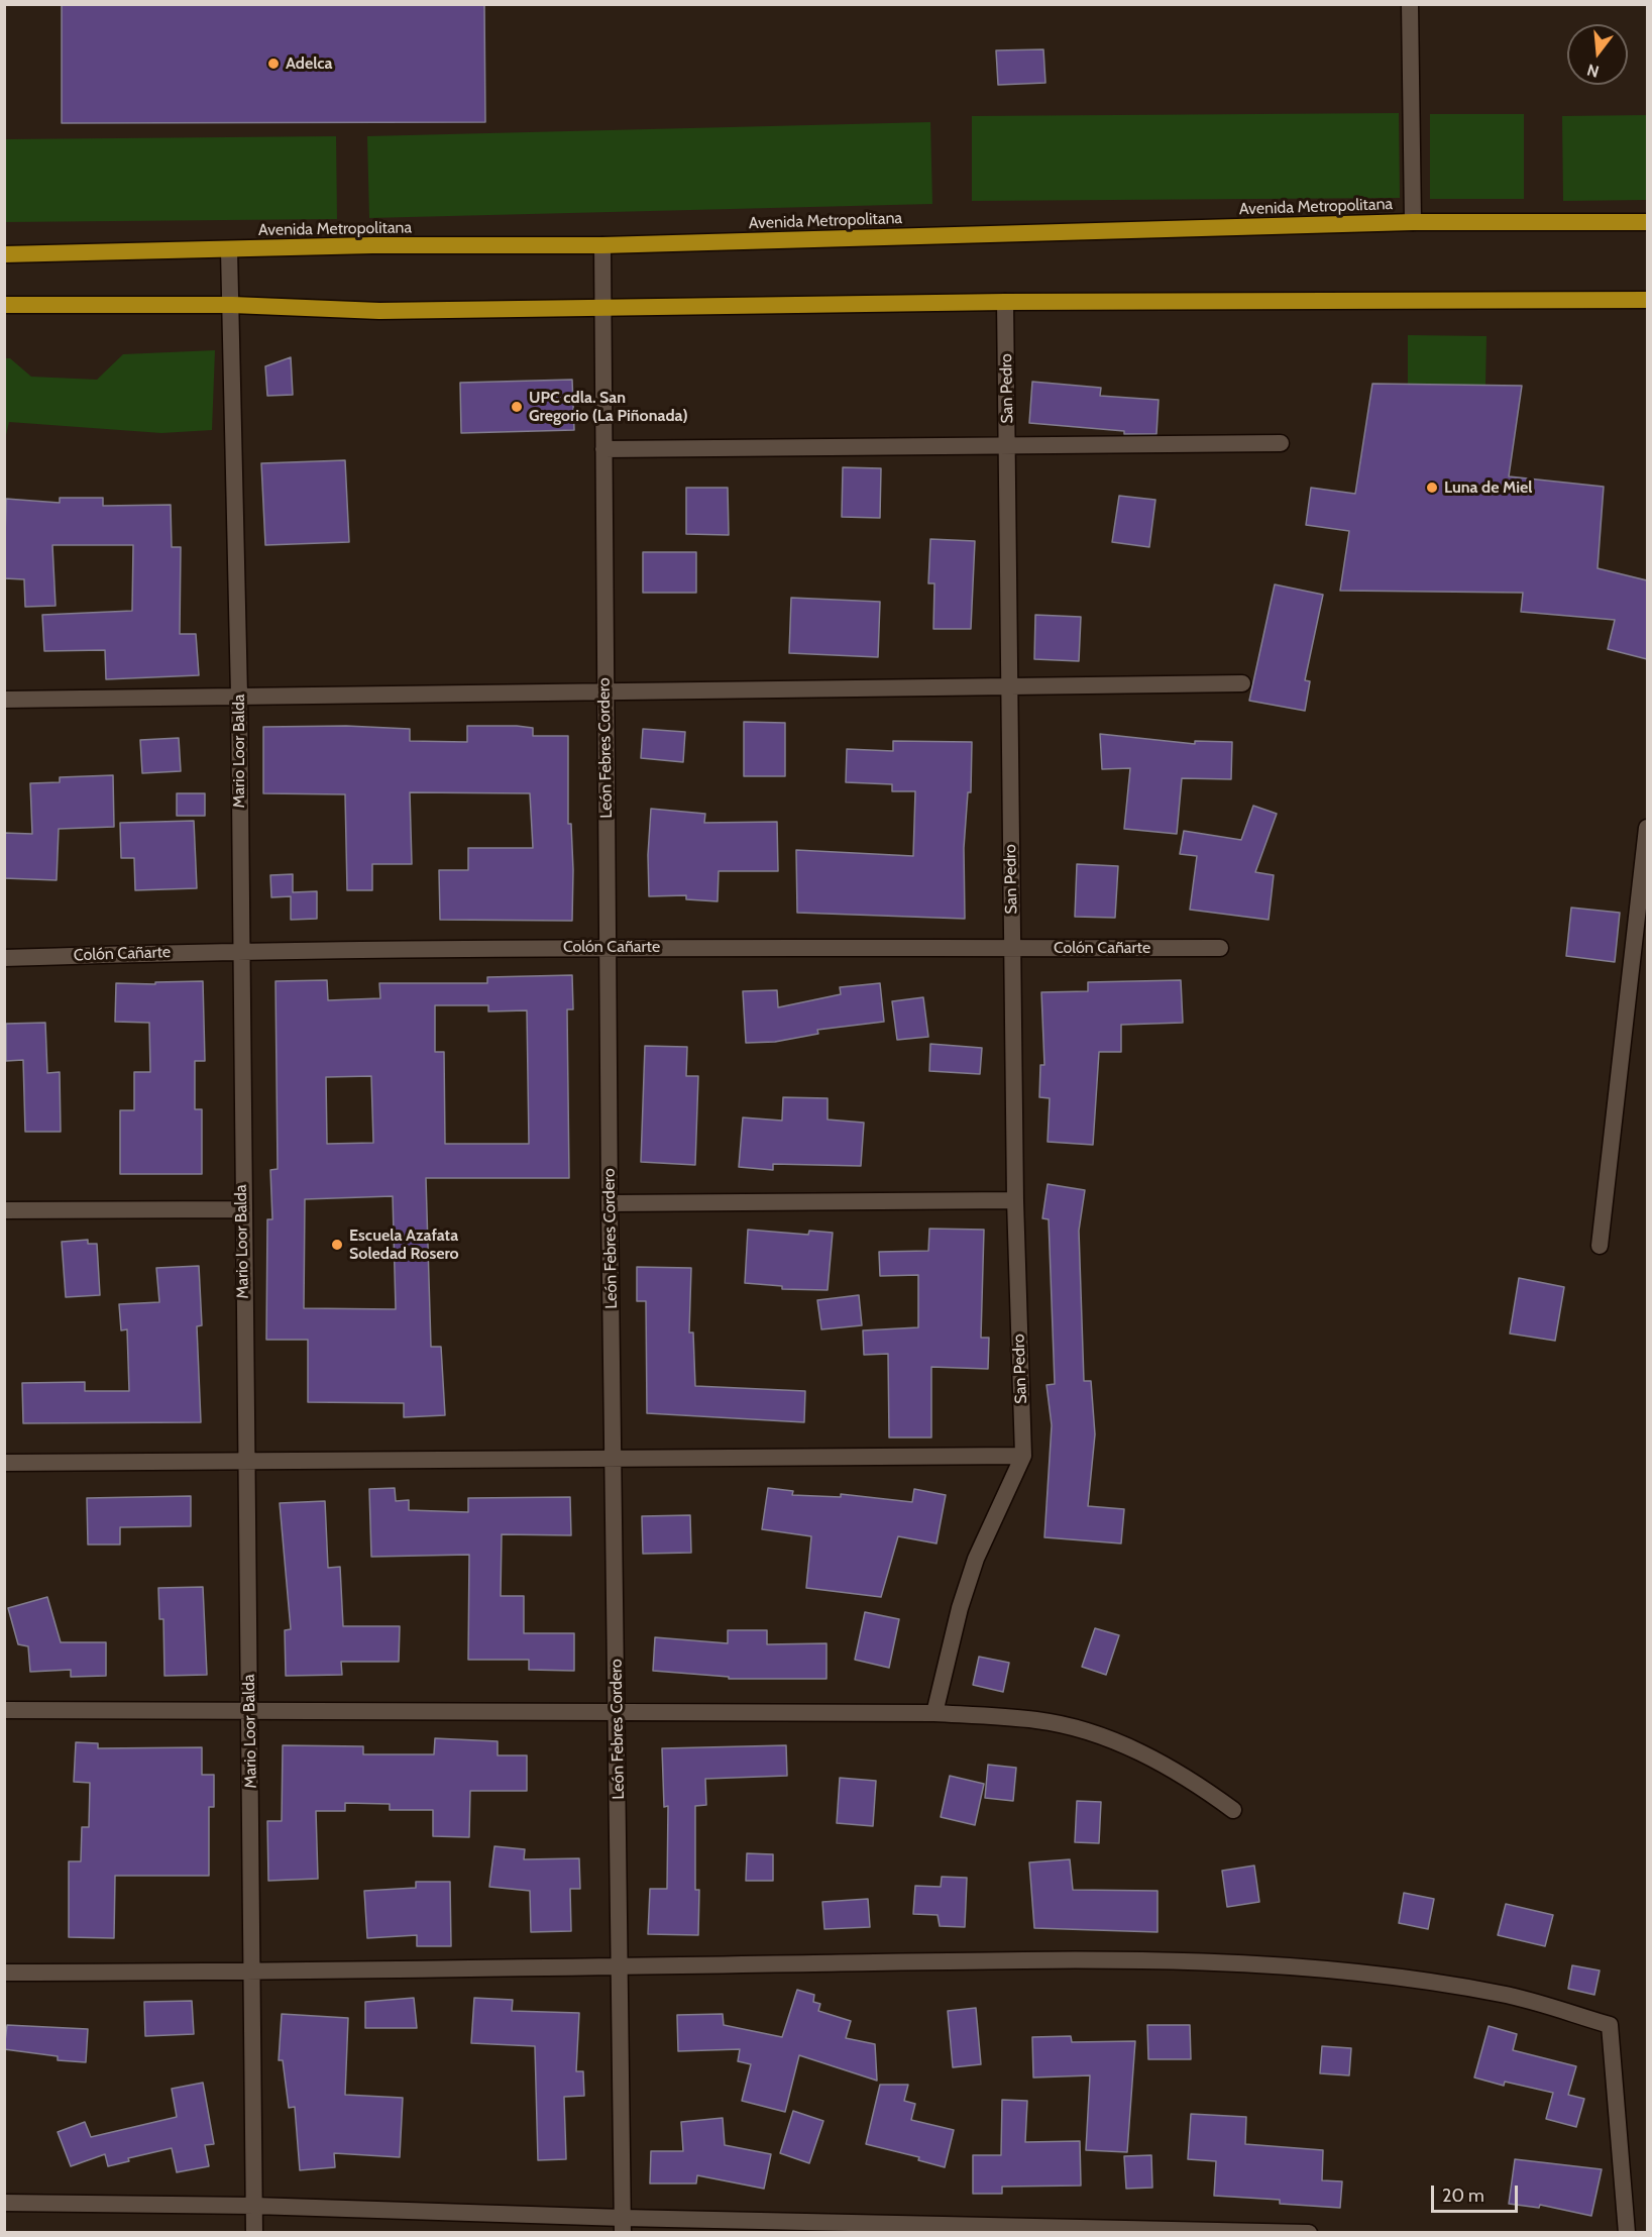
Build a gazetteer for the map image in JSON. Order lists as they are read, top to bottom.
{
  "streets": {
    "highway": ["Avenida Metropolitana"],
    "street": [
      "San Pedro",
      "León Febres Cordero",
      "Mario Loor Balda",
      "Colón Cañarte"
    ]
  },
  "crossings": [
    ["Avenida Metropolitana", "León Febres Cordero"],
    ["Avenida Metropolitana", "Mario Loor Balda"],
    ["San Pedro", "Colón Cañarte"],
    ["León Febres Cordero", "Colón Cañarte"],
    ["Mario Loor Balda", "Colón Cañarte"]
  ],
  "places": [
    "Adelca",
    "UPC cdla. San Gregorio (La Piñonada)",
    "Luna de Miel",
    "Escuela Azafata Soledad Rosero"
  ],
  "scale_bar": "20 m",
  "north": "bottom"
}
